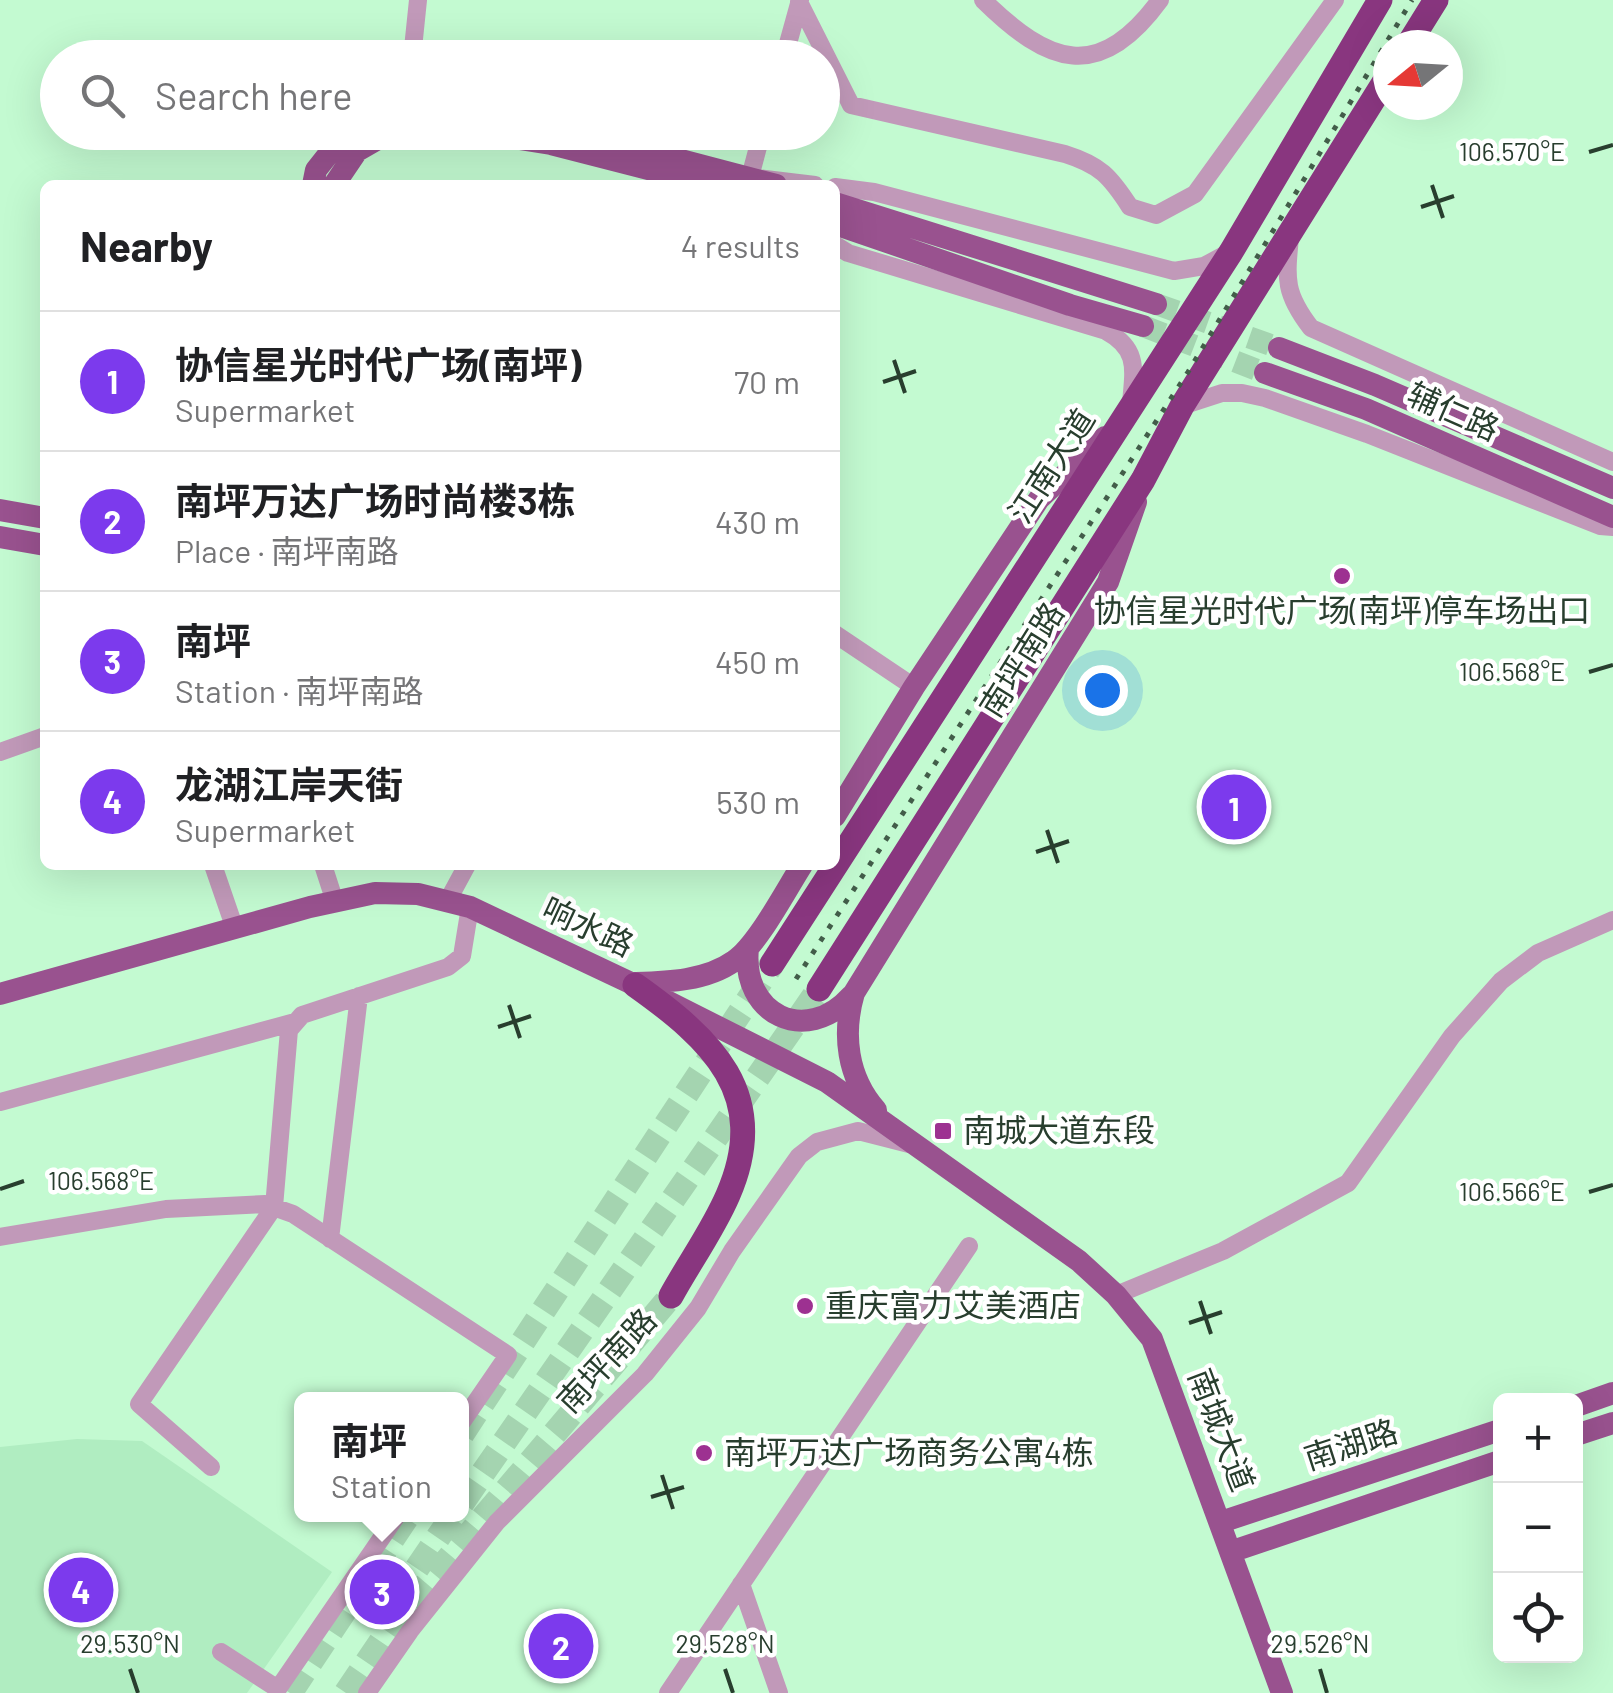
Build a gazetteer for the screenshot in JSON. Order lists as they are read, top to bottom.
{
  "streets": {
    "highway": ["江南大道"],
    "main road": [
      "辅仁路",
      "南坪南路",
      "响水路",
      "南城大道",
      "南湖路"
    ]
  },
  "crossings": [
    ["南坪南路", "响水路"],
    ["南坪南路", "南城大道"],
    ["响水路", "南城大道"],
    ["南城大道", "南湖路"]
  ],
  "places": {
    "other": ["协信星光时代广场(南坪)停车场出口", "重庆富力艾美酒店", "南坪万达广场商务公寓4栋"],
    "transit": ["南城大道东段"]
  },
  "north": "left",
  "page": {
    "search": "Search here",
    "heading": ["Nearby", "4 results"],
    "list": [
      {
        "mark": "1",
        "name": "协信星光时代广场(南坪)",
        "note": "Supermarket",
        "value": "70 m"
      },
      {
        "mark": "2",
        "name": "南坪万达广场时尚楼3栋",
        "note": "Place · 南坪南路",
        "value": "430 m"
      },
      {
        "mark": "3",
        "name": "南坪",
        "note": "Station · 南坪南路",
        "value": "450 m"
      },
      {
        "mark": "4",
        "name": "龙湖江岸天街",
        "note": "Supermarket",
        "value": "530 m"
      }
    ],
    "pins": [
      "1",
      "4",
      "3",
      "2"
    ],
    "popup": ["南坪", "Station"],
    "map_buttons": ["+", "−"]
  },
  "coordinates": [
    "106.570°E",
    "106.568°E",
    "106.566°E",
    "29.530°N",
    "29.528°N",
    "29.526°N"
  ]
}
